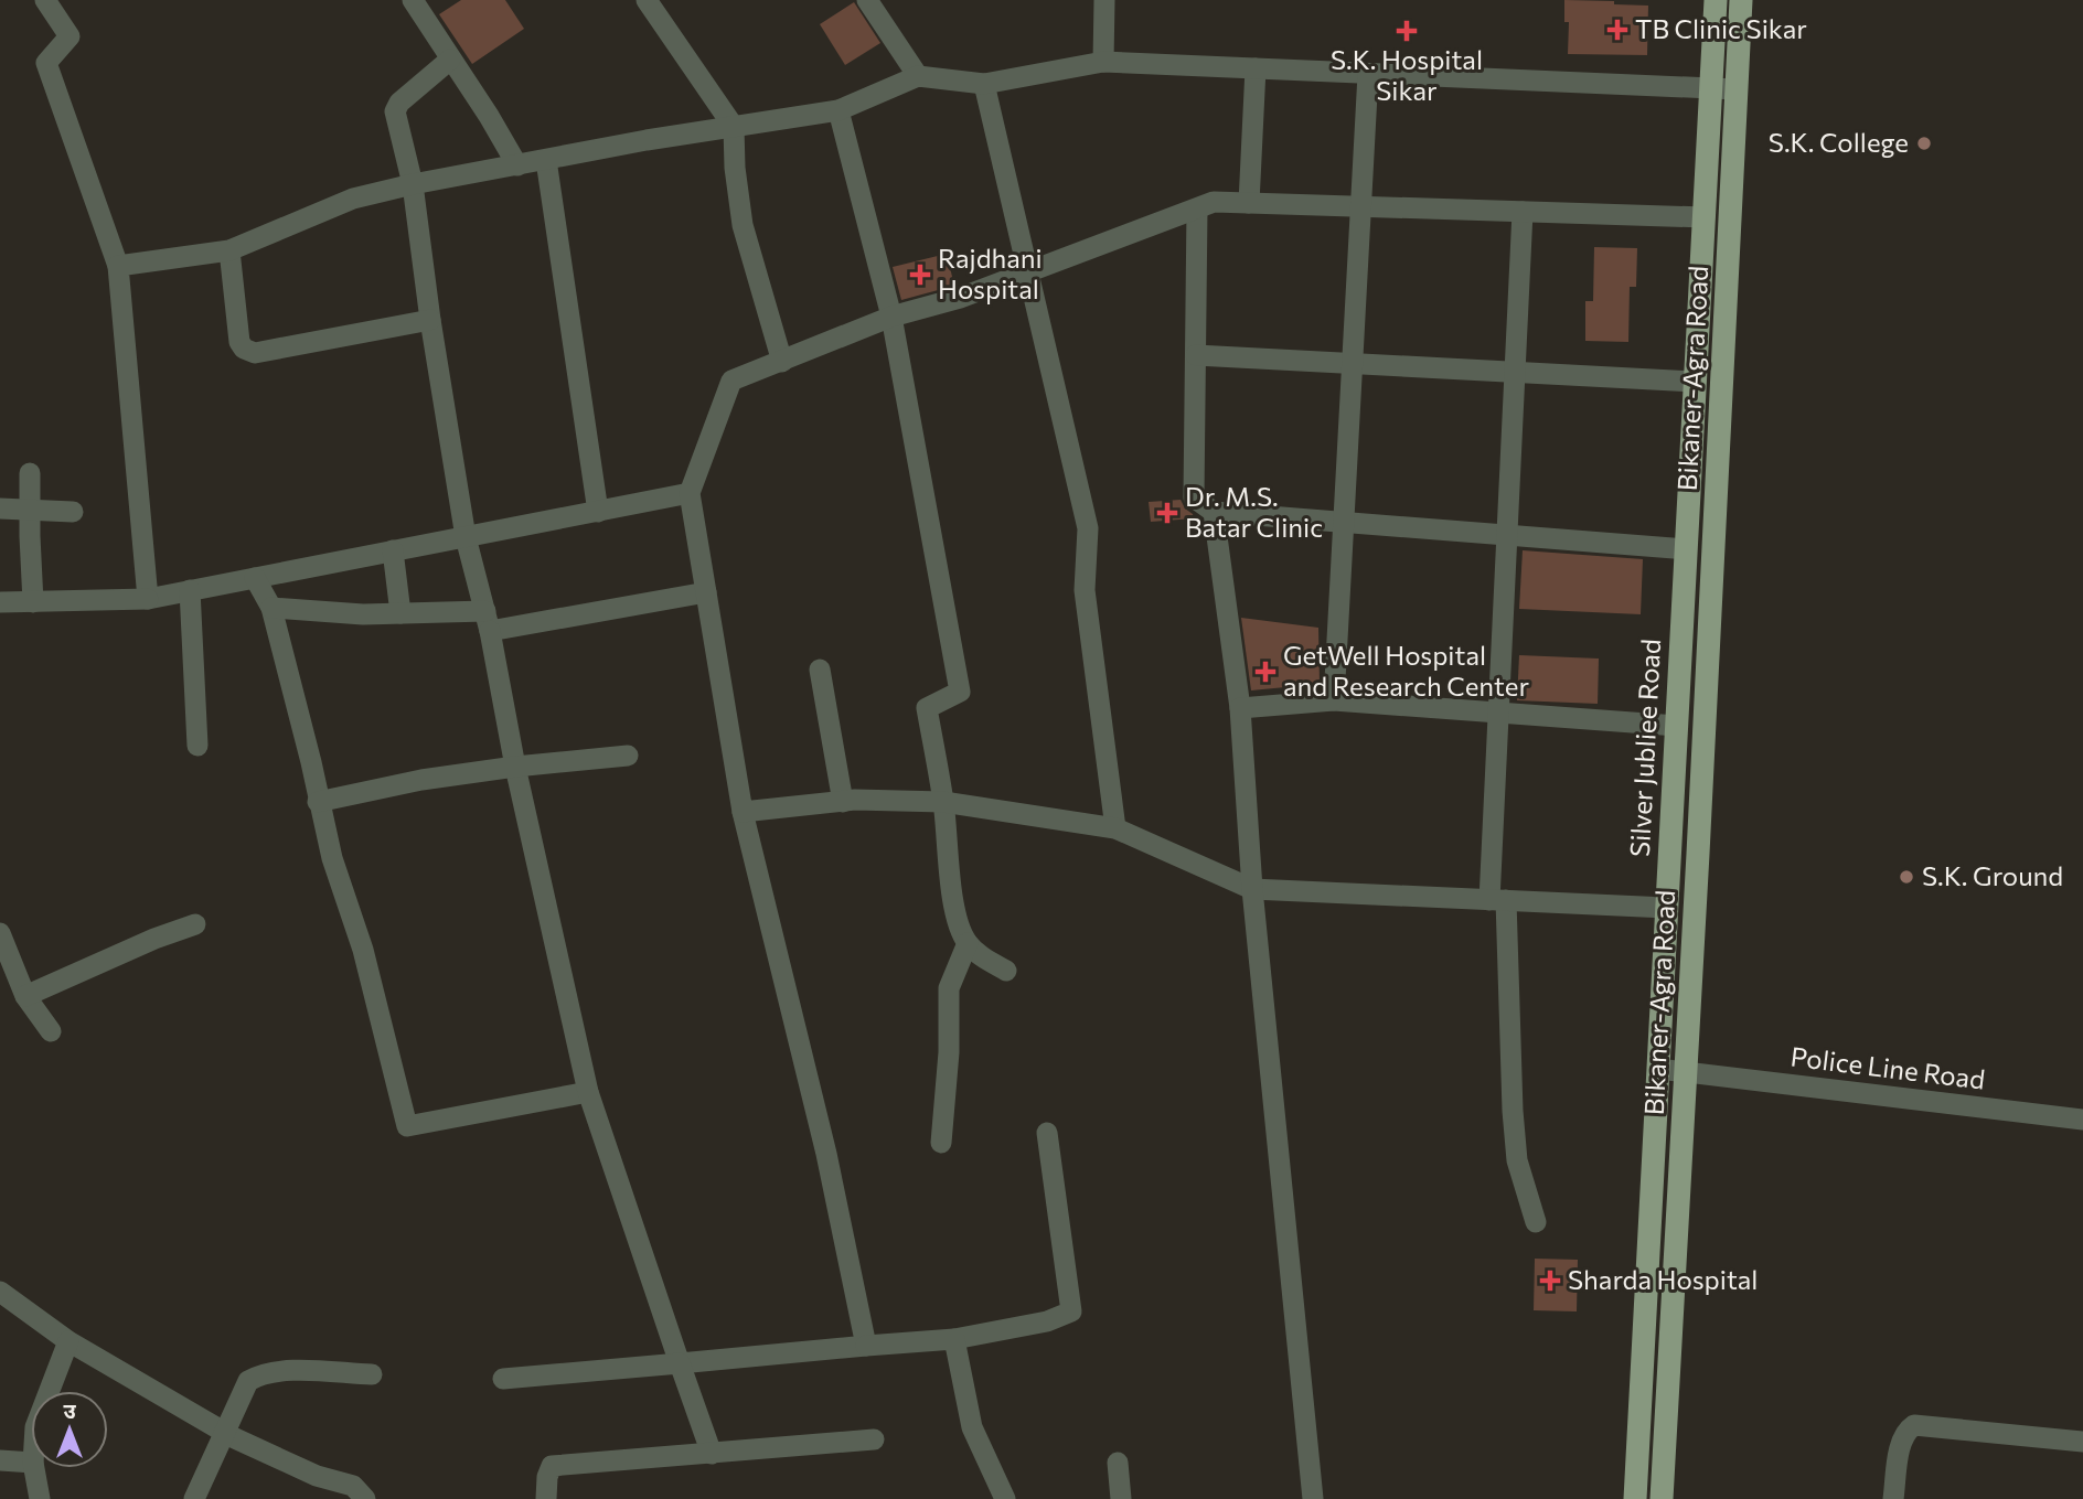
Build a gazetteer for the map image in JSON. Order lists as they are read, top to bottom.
{
  "streets": {
    "main road": ["Bikaner-Agra Road", "Silver Jubliee Road"],
    "street": ["Police Line Road"]
  },
  "crossings": [
    ["Bikaner-Agra Road", "Police Line Road"],
    ["Silver Jubliee Road", "Police Line Road"]
  ],
  "places": {
    "health": [
      "TB Clinic Sikar",
      "S.K. Hospital Sikar",
      "Rajdhani Hospital",
      "Dr. M.S. Batar Clinic",
      "GetWell Hospital and Research Center",
      "Sharda Hospital"
    ],
    "other": ["S.K. College", "S.K. Ground"]
  },
  "north": "top"
}
